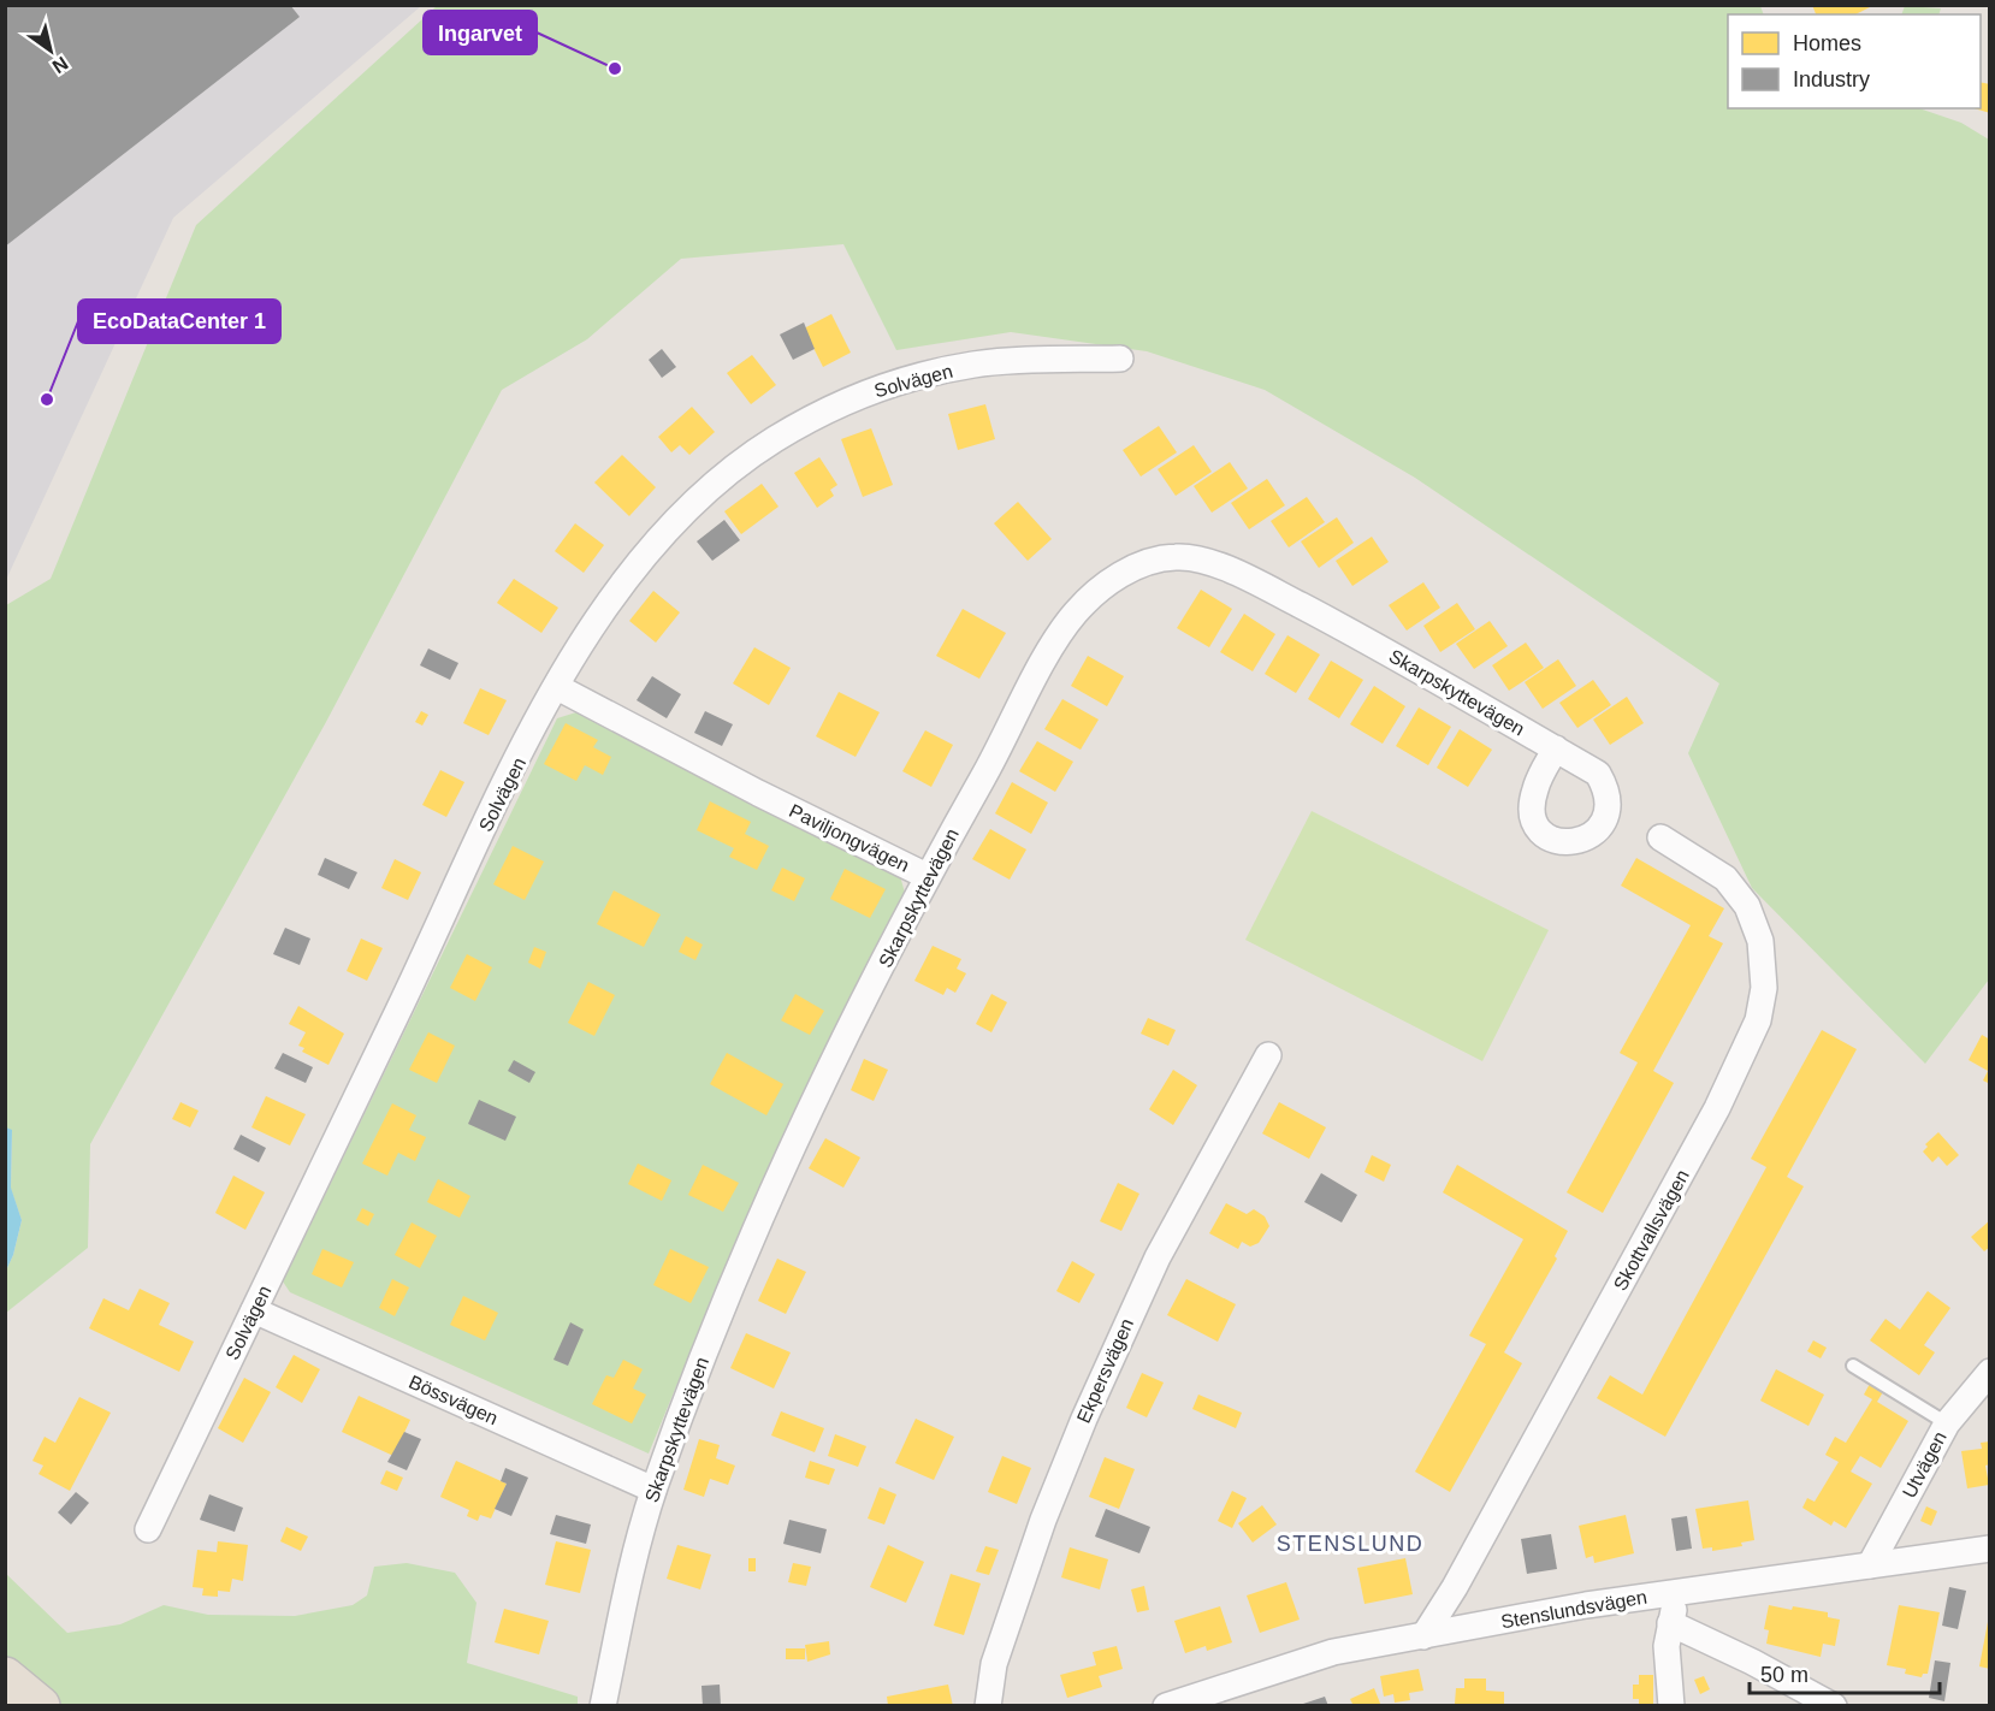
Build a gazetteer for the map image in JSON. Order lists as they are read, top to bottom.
{
  "streets": {
    "street": [
      "Solvägen",
      "Skarpskyttevägen",
      "Paviljongvägen",
      "Skottvallsvägen",
      "Ekpersvägen",
      "Bössvägen",
      "Utvägen",
      "Stenslundsvägen"
    ]
  },
  "crossings": [
    ["Solvägen", "Paviljongvägen"],
    ["Solvägen", "Bössvägen"],
    ["Skarpskyttevägen", "Paviljongvägen"],
    ["Skarpskyttevägen", "Bössvägen"],
    ["Skottvallsvägen", "Stenslundsvägen"],
    ["Utvägen", "Stenslundsvägen"]
  ],
  "districts": ["STENSLUND"],
  "places": ["Ingarvet", "EcoDataCenter 1"],
  "legend": ["Homes", "Industry"],
  "scale_bar": "50 m",
  "north": "bottom right"
}
